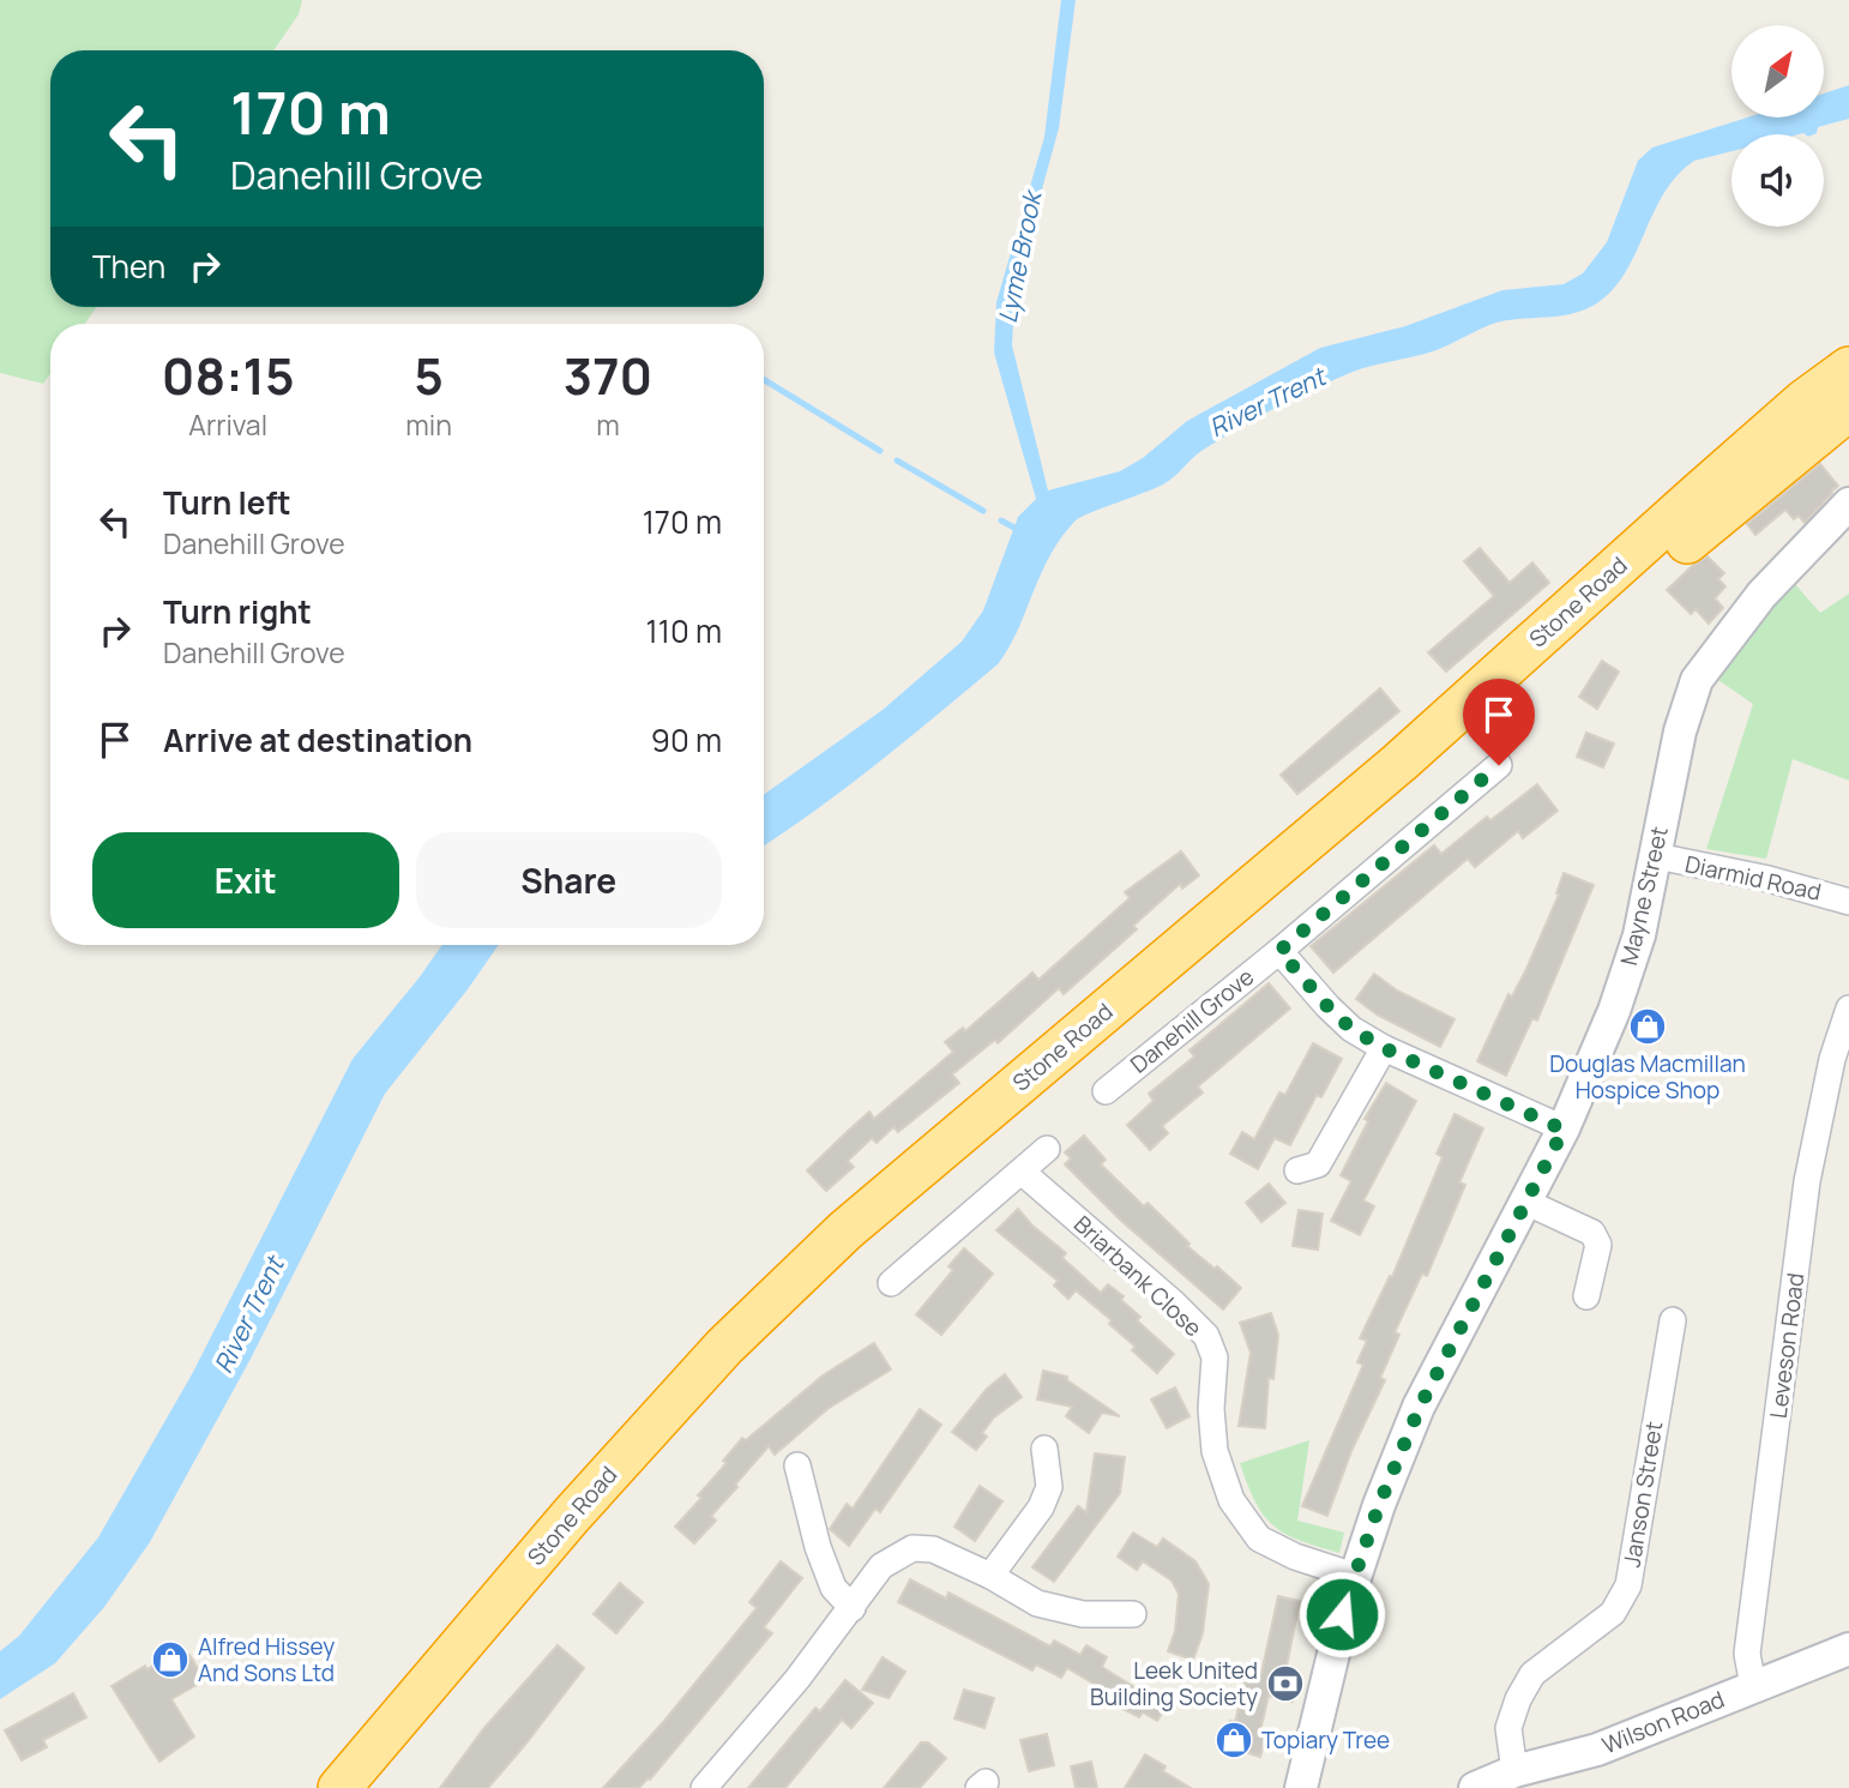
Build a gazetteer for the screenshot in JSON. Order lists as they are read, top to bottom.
{
  "streets": {
    "highway": ["Stone Road"],
    "street": [
      "Diarmid Road",
      "Mayne Street",
      "Danehill Grove",
      "Briarbank Close",
      "Leveson Road",
      "Janson Street",
      "Wilson Road"
    ]
  },
  "crossings": [
    ["Diarmid Road", "Mayne Street"],
    ["Mayne Street", "Briarbank Close"],
    ["Leveson Road", "Wilson Road"],
    ["Janson Street", "Wilson Road"]
  ],
  "water": ["Lyme Brook", "River Trent"],
  "places": {
    "shop": ["Douglas Macmillan Hospice Shop", "Alfred Hissey And Sons Ltd", "Topiary Tree"],
    "bank": ["Leek United Building Society"]
  },
  "north": "top right",
  "page": {
    "turn": ["170 m", "Danehill Grove"],
    "then": "Then",
    "eta": [
      "08:15",
      "Arrival",
      "5",
      "min",
      "370",
      "m"
    ],
    "list": [
      {
        "name": "Turn left",
        "note": "Danehill Grove",
        "value": "170 m"
      },
      {
        "name": "Turn right",
        "note": "Danehill Grove",
        "value": "110 m"
      },
      {
        "name": "Arrive at destination",
        "value": "90 m"
      }
    ],
    "buttons": ["Exit", "Share"]
  }
}
